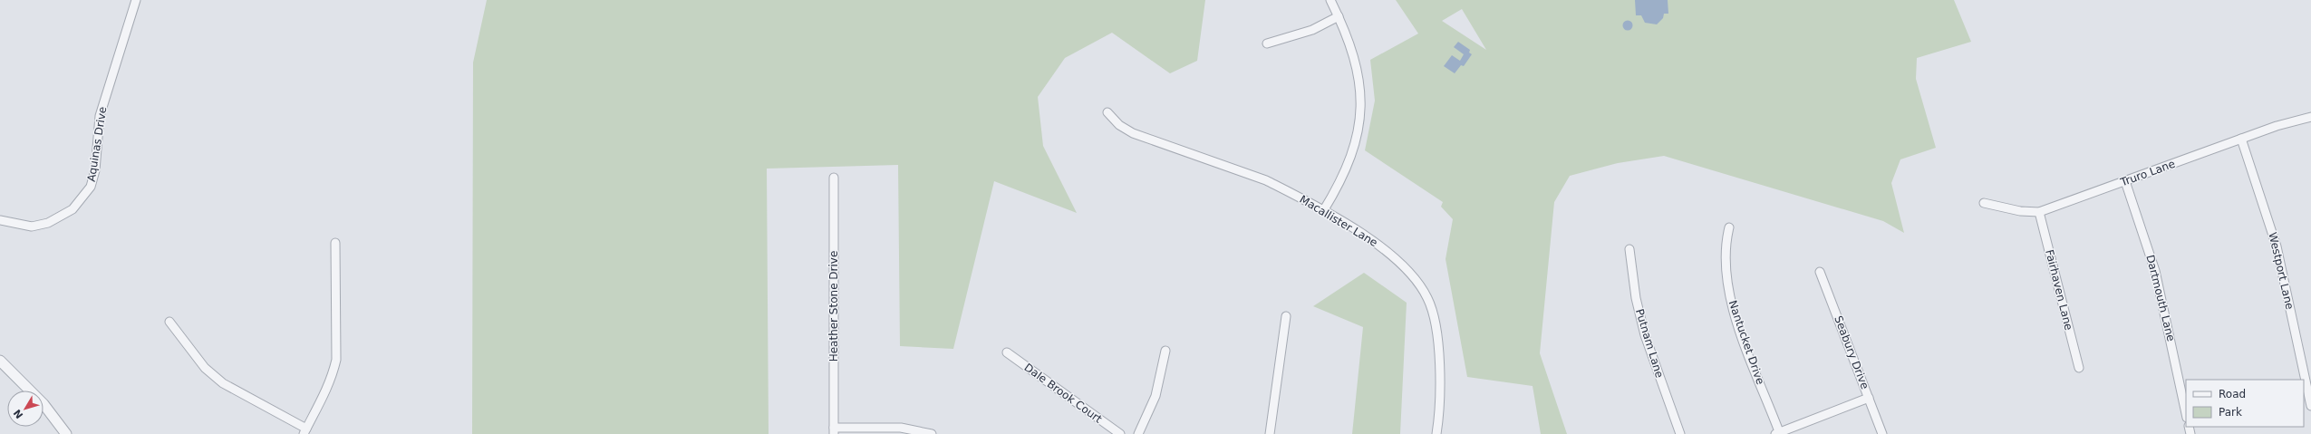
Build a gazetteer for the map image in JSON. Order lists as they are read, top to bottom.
{
  "streets": {
    "street": [
      "Aquinas Drive",
      "Truro Lane",
      "Macallister Lane",
      "Westport Lane",
      "Fairhaven Lane",
      "Dartmouth Lane",
      "Heather Stone Drive",
      "Nantucket Drive",
      "Putnam Lane",
      "Seabury Drive",
      "Dale Brook Court"
    ]
  },
  "crossings": [
    ["Truro Lane", "Westport Lane"],
    ["Truro Lane", "Fairhaven Lane"],
    ["Truro Lane", "Dartmouth Lane"]
  ],
  "legend": ["Road", "Park"],
  "north": "bottom left"
}
